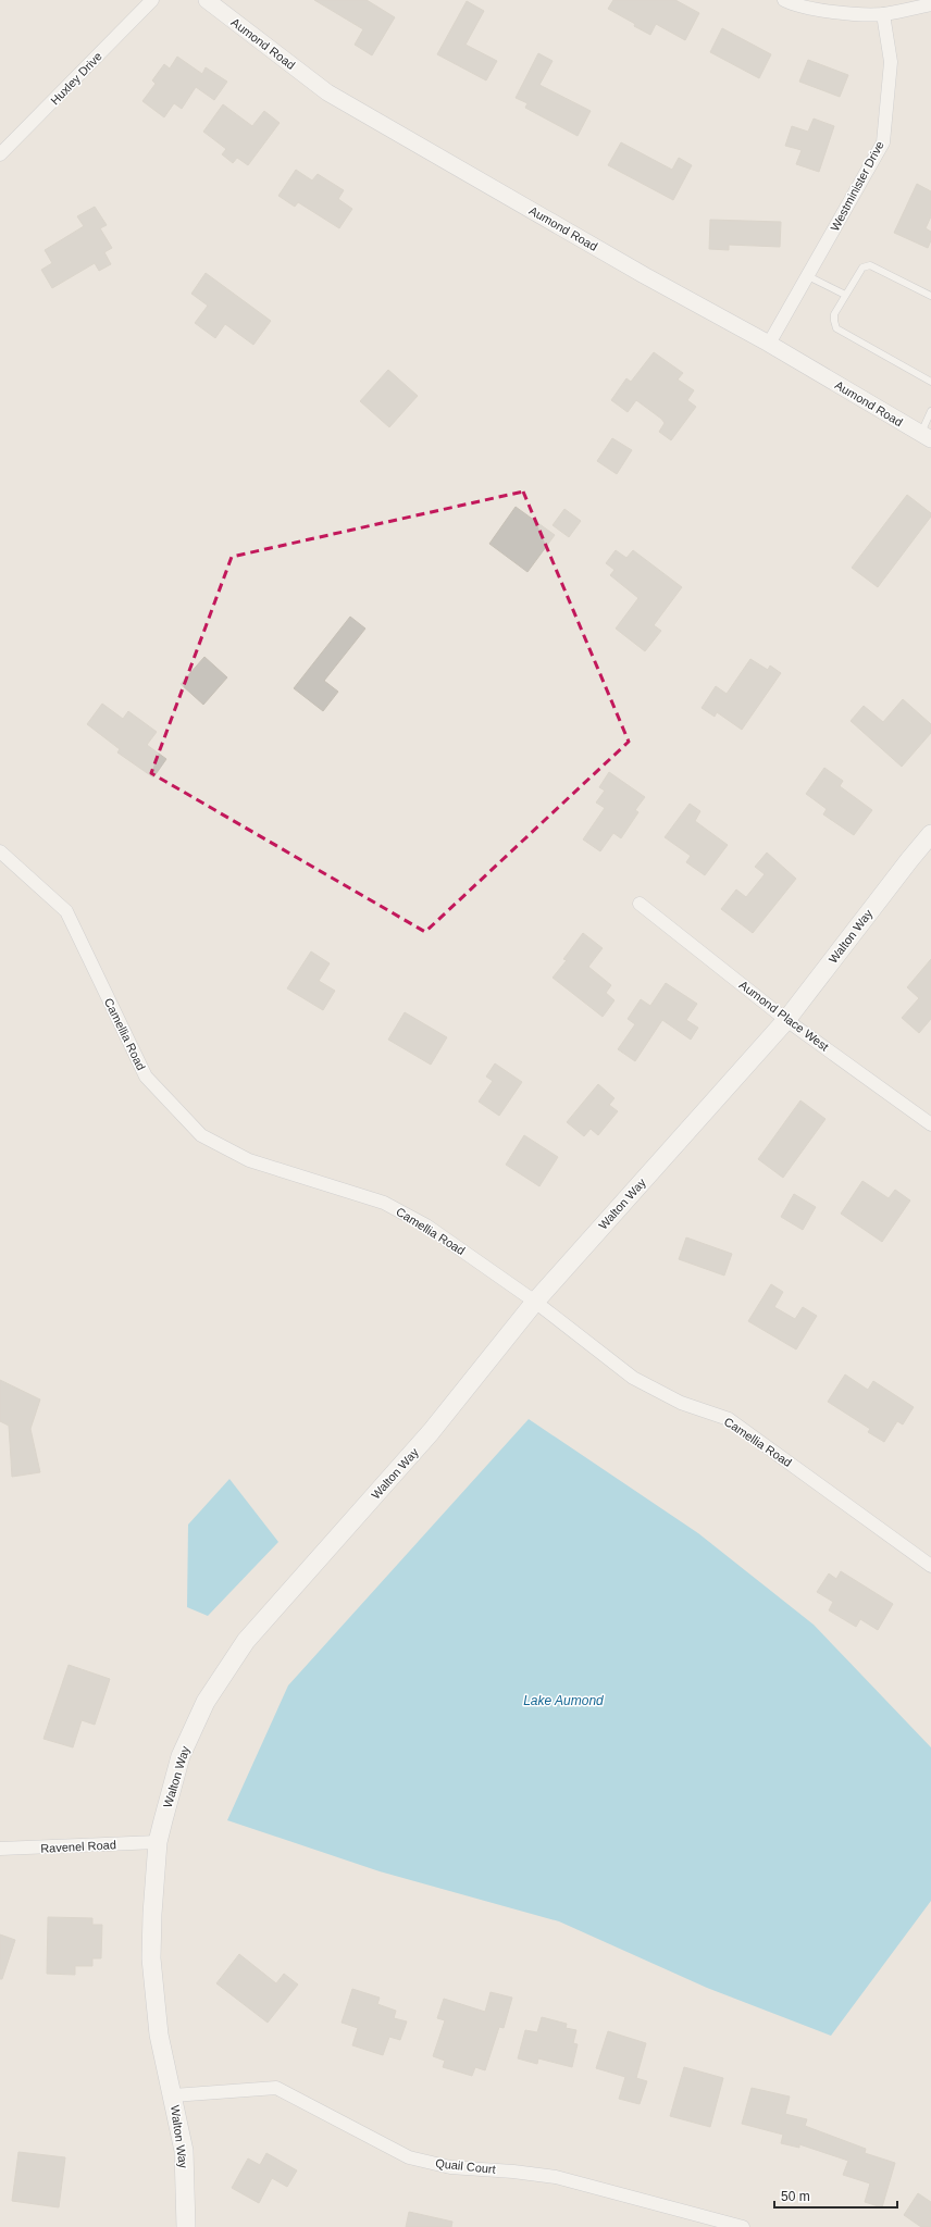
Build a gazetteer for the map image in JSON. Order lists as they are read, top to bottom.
{
  "streets": {
    "main road": ["Walton Way"],
    "street": [
      "Aumond Road",
      "Huxley Drive",
      "Westminister Drive",
      "Aumond Place West",
      "Camellia Road",
      "Ravenel Road",
      "Quail Court"
    ]
  },
  "crossings": [
    ["Aumond Road", "Westminister Drive"],
    ["Walton Way", "Aumond Place West"],
    ["Walton Way", "Camellia Road"],
    ["Walton Way", "Ravenel Road"],
    ["Walton Way", "Quail Court"]
  ],
  "water": ["Lake Aumond"],
  "scale_bar": "50 m"
}
